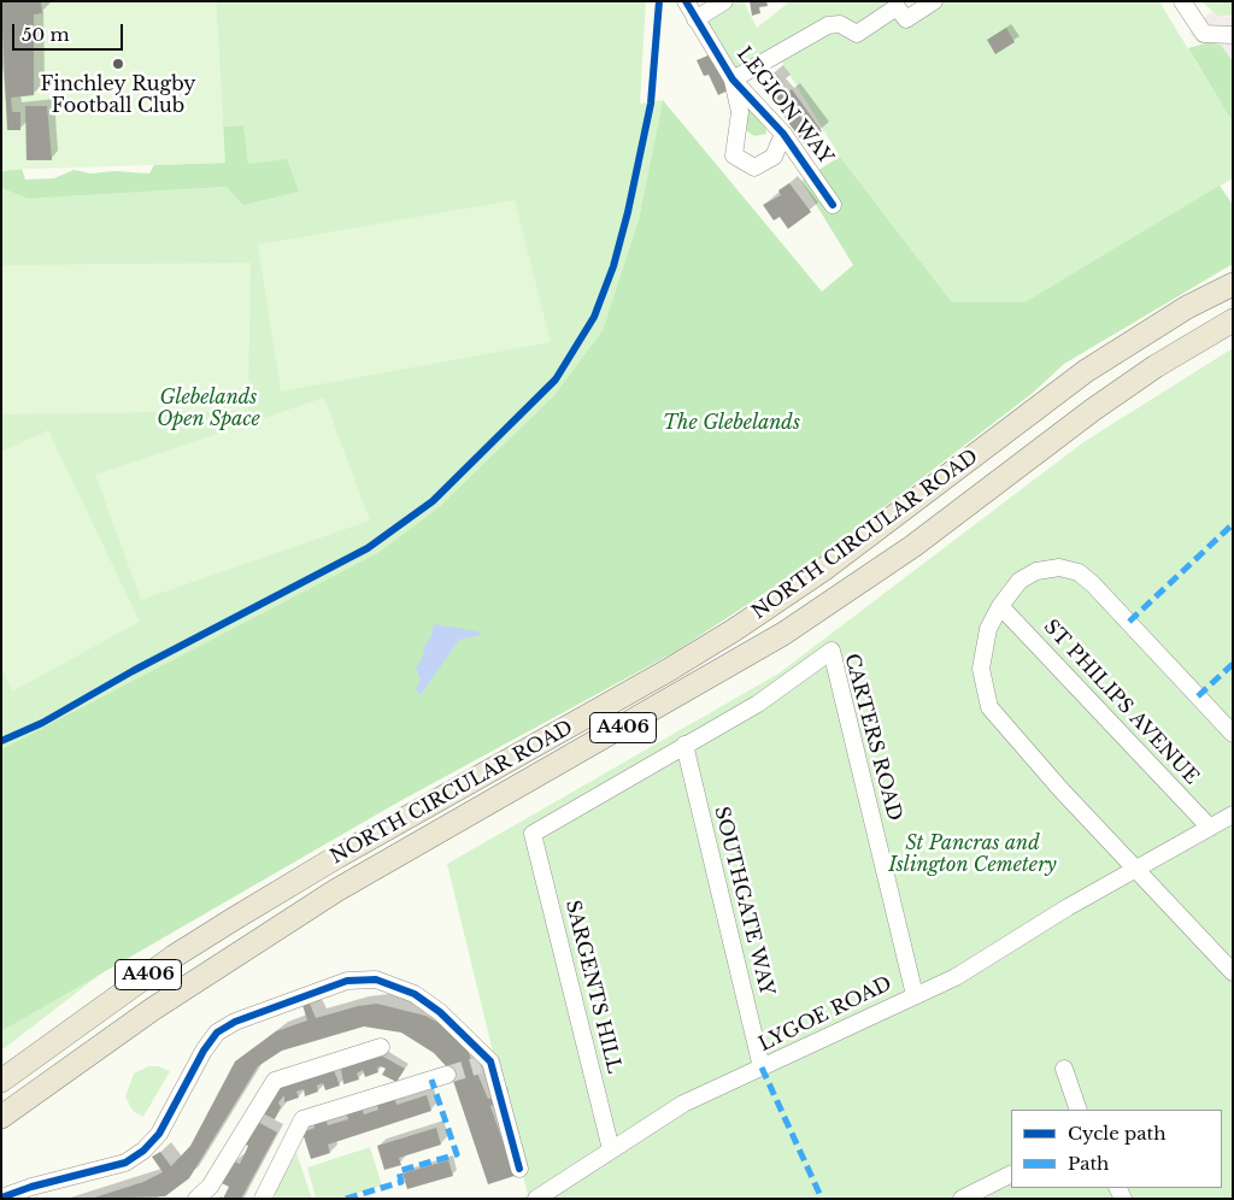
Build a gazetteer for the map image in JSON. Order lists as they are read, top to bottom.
{
  "streets": {
    "highway": ["NORTH CIRCULAR ROAD", "A406"],
    "street": [
      "LEGION WAY",
      "ST PHILIPS AVENUE",
      "CARTERS ROAD",
      "SOUTHGATE WAY",
      "SARGENTS HILL",
      "LYGOE ROAD"
    ]
  },
  "crossings": [
    ["NORTH CIRCULAR ROAD", "A406"],
    ["ST PHILIPS AVENUE", "LYGOE ROAD"],
    ["CARTERS ROAD", "SOUTHGATE WAY"],
    ["CARTERS ROAD", "SARGENTS HILL"],
    ["CARTERS ROAD", "LYGOE ROAD"],
    ["SOUTHGATE WAY", "LYGOE ROAD"],
    ["SARGENTS HILL", "LYGOE ROAD"]
  ],
  "parks": ["Glebelands Open Space", "The Glebelands", "St Pancras and Islington Cemetery"],
  "places": ["Finchley Rugby Football Club"],
  "legend": ["Cycle path", "Path"],
  "scale_bar": "50 m"
}
